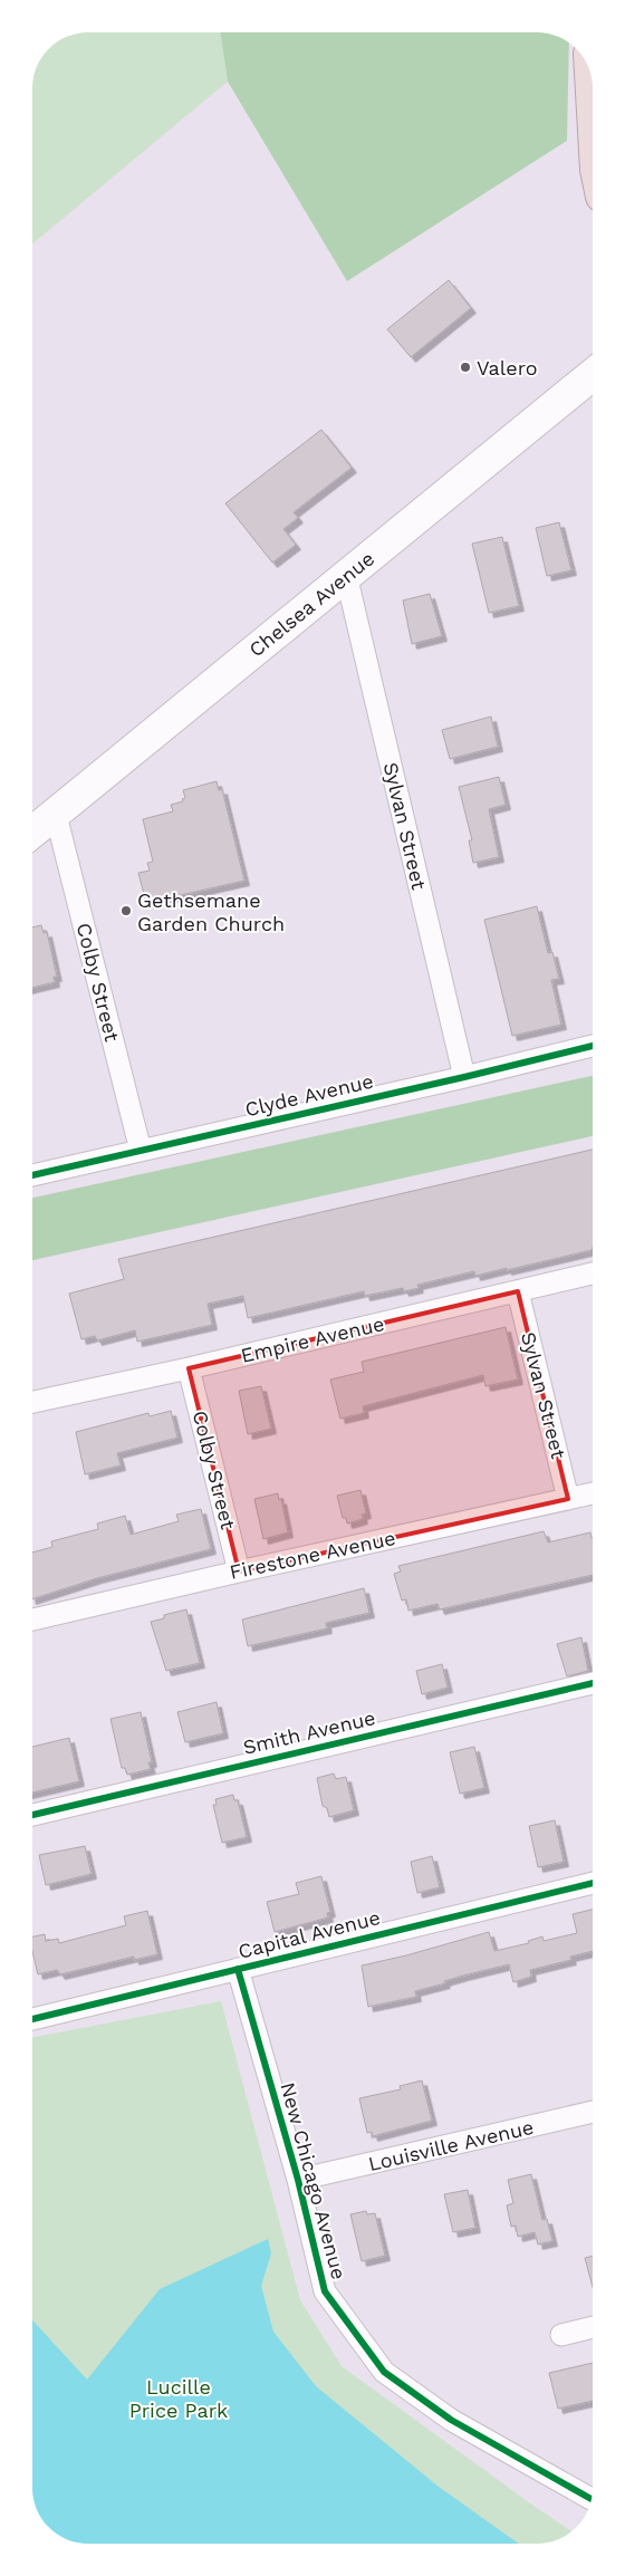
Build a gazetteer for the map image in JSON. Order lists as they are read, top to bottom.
{
  "streets": {
    "main road": ["Chelsea Avenue"],
    "street": [
      "Sylvan Street",
      "Colby Street",
      "Clyde Avenue",
      "Empire Avenue",
      "Firestone Avenue",
      "Smith Avenue",
      "Capital Avenue",
      "Louisville Avenue",
      "New Chicago Avenue"
    ]
  },
  "crossings": [
    ["Chelsea Avenue", "Sylvan Street"],
    ["Chelsea Avenue", "Colby Street"],
    ["Sylvan Street", "Clyde Avenue"],
    ["Sylvan Street", "Empire Avenue"],
    ["Sylvan Street", "Firestone Avenue"],
    ["Colby Street", "Clyde Avenue"],
    ["Colby Street", "Empire Avenue"],
    ["Colby Street", "Firestone Avenue"],
    ["Capital Avenue", "New Chicago Avenue"],
    ["Louisville Avenue", "New Chicago Avenue"]
  ],
  "parks": ["Lucille Price Park"],
  "places": ["Valero", "Gethsemane Garden Church"]
}
